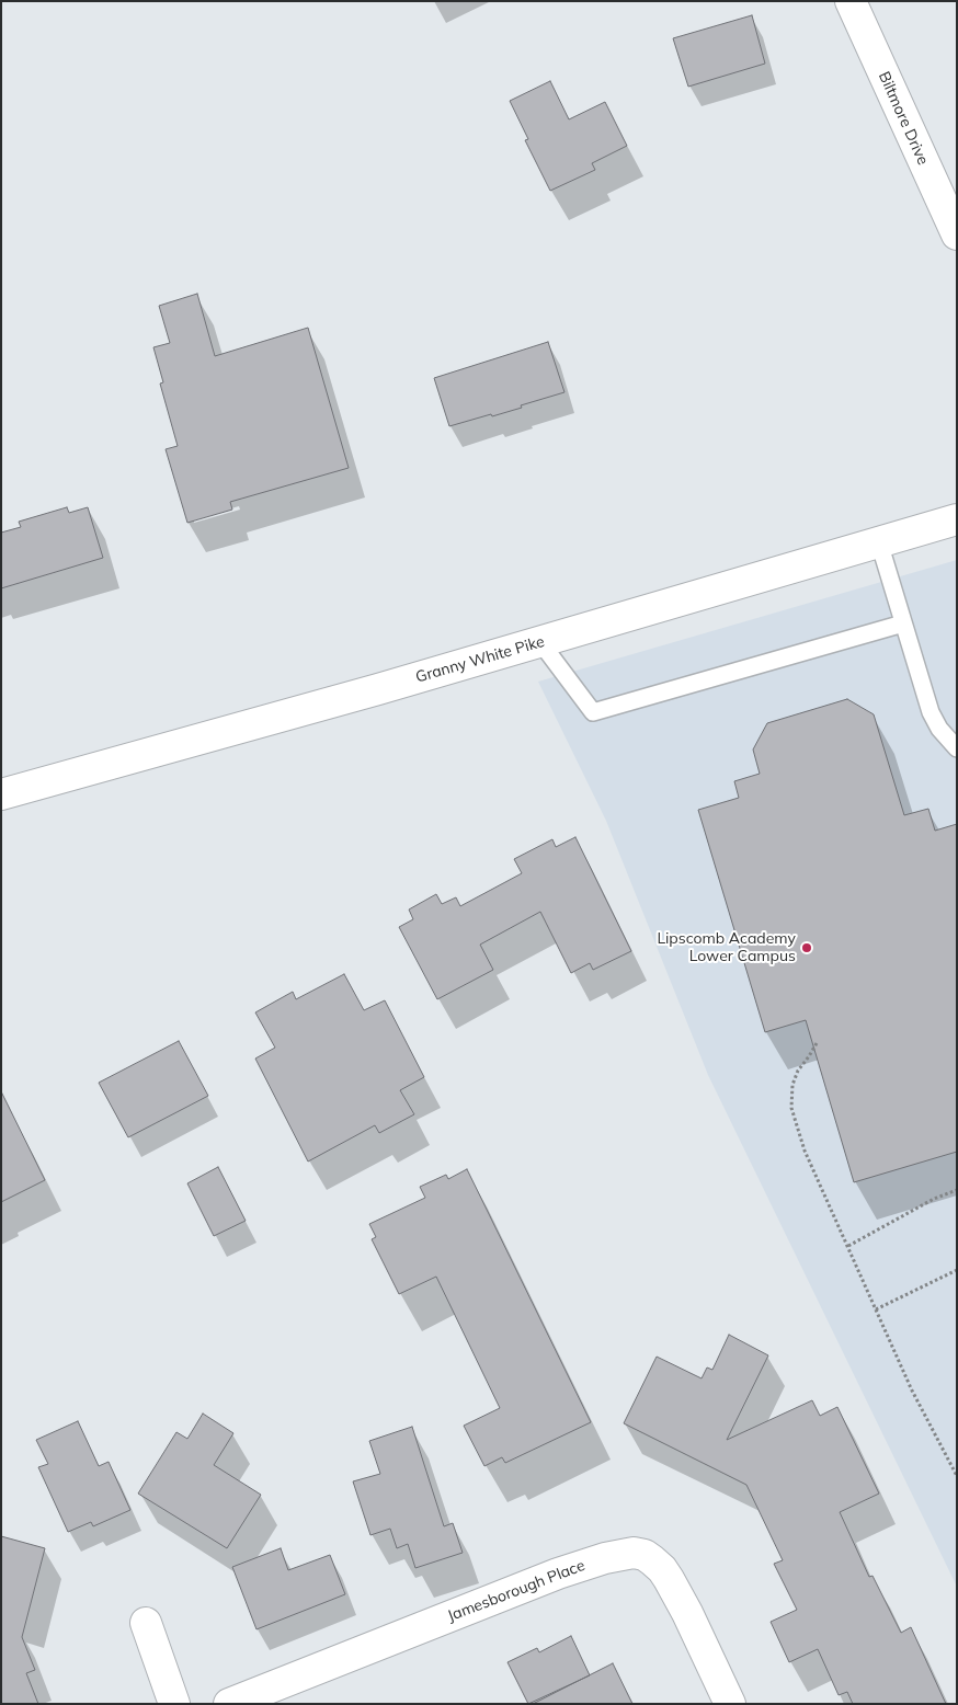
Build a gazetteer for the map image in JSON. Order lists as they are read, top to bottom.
{
  "streets": {
    "main road": ["Biltmore Drive", "Granny White Pike", "Jamesborough Place"]
  },
  "places": ["Lipscomb Academy Lower Campus"]
}
